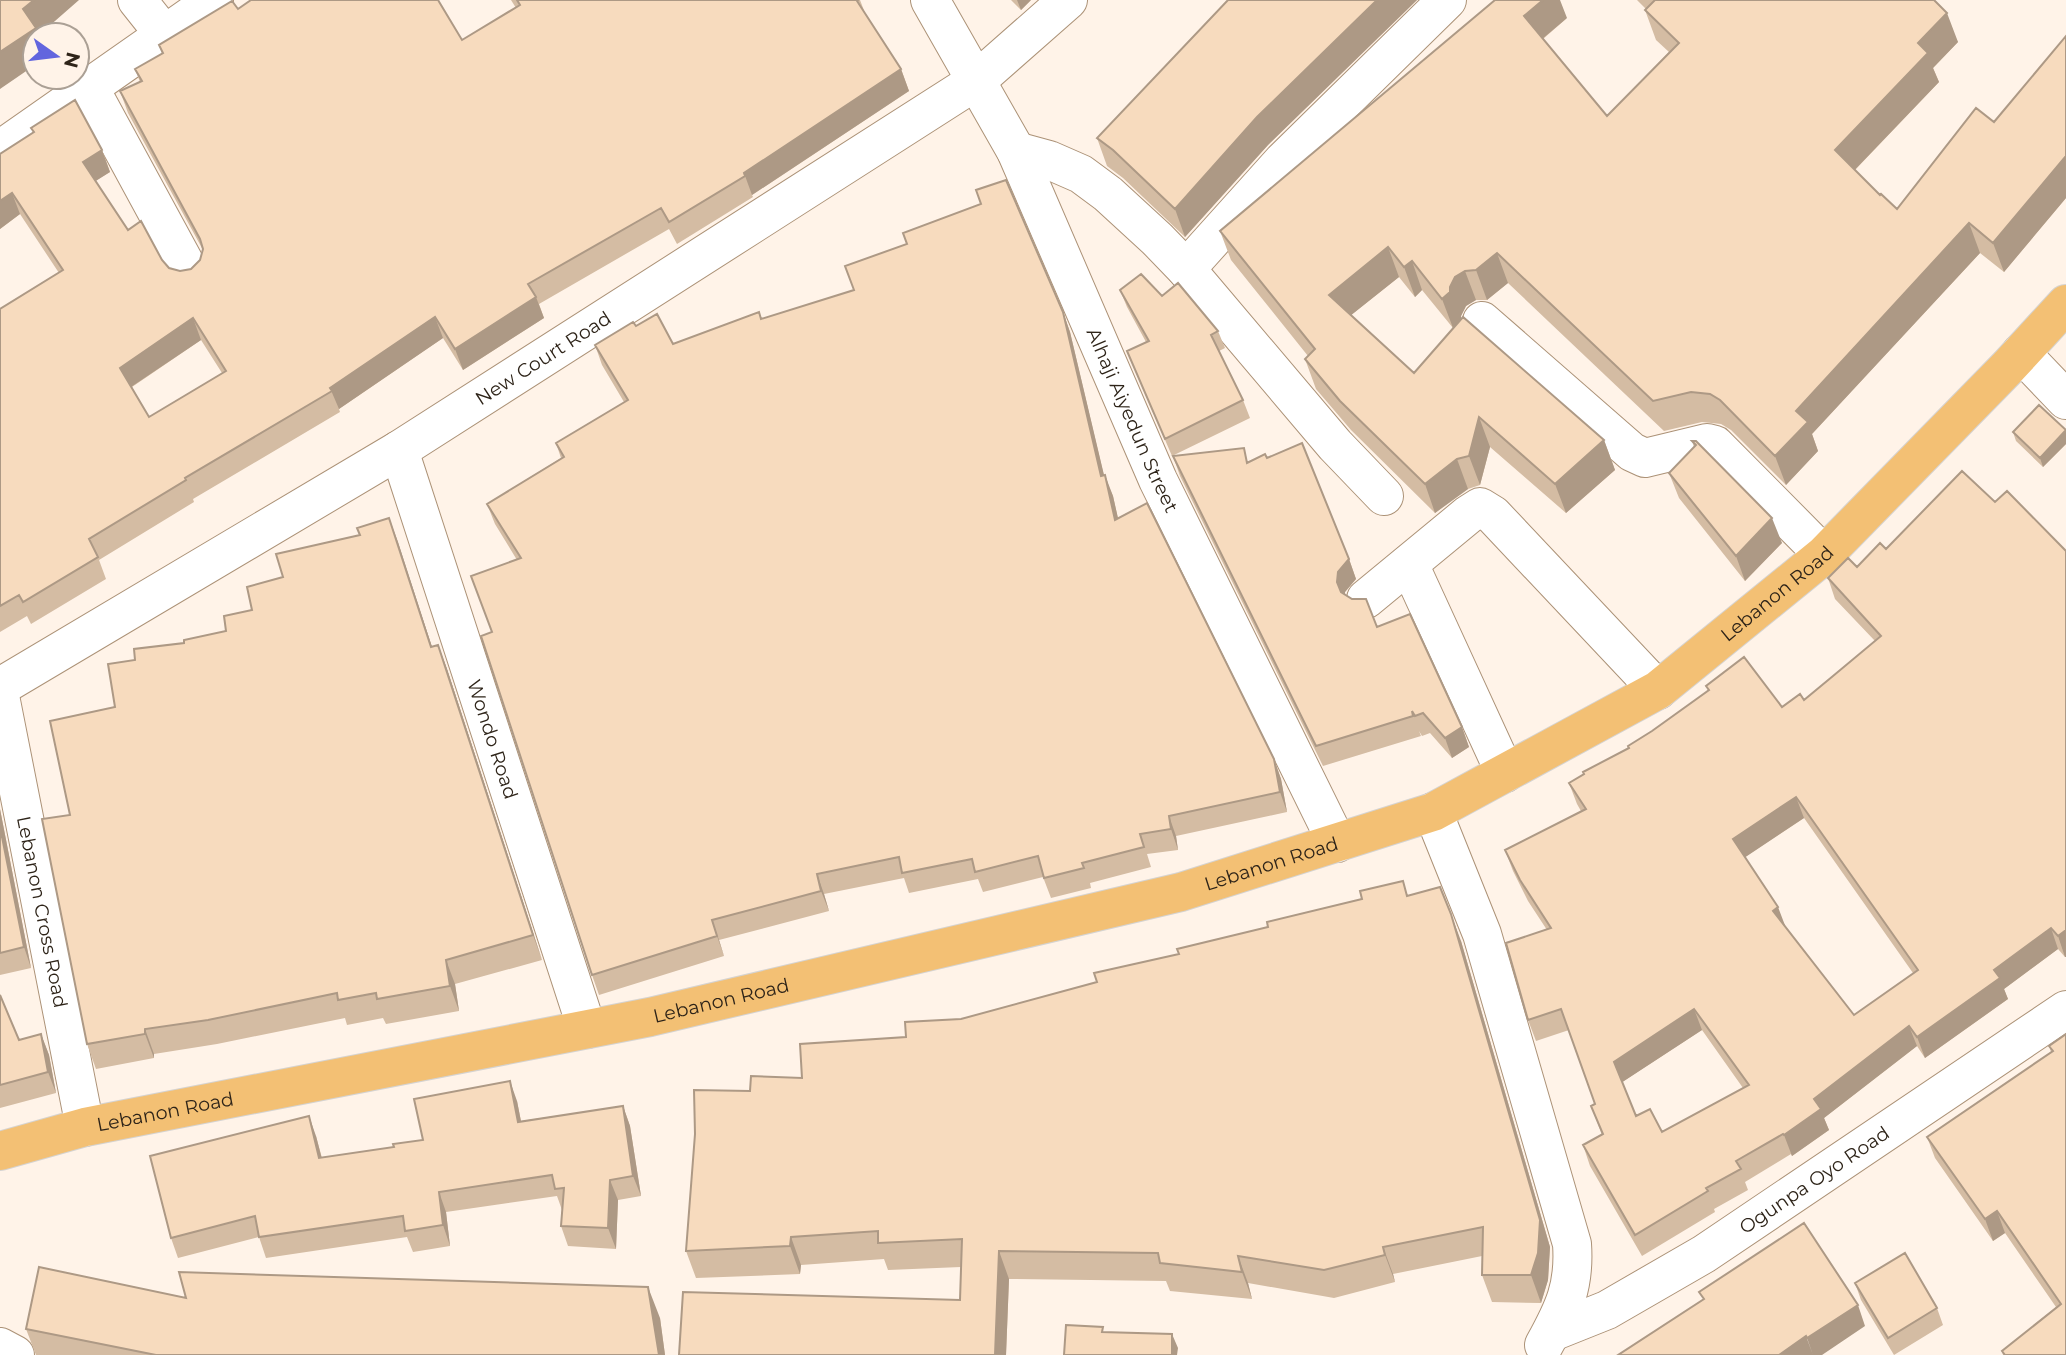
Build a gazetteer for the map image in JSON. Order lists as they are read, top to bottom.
{
  "streets": {
    "main road": ["Lebanon Road"],
    "street": [
      "New Court Road",
      "Alhaji Aiyedun Street",
      "Wondo Road",
      "Lebanon Cross Road",
      "Ogunpa Oyo Road"
    ]
  },
  "crossings": [
    ["New Court Road", "Alhaji Aiyedun Street"],
    ["New Court Road", "Wondo Road"],
    ["Alhaji Aiyedun Street", "Lebanon Road"],
    ["Lebanon Road", "Wondo Road"],
    ["Lebanon Road", "Lebanon Cross Road"]
  ],
  "north": "right"
}
